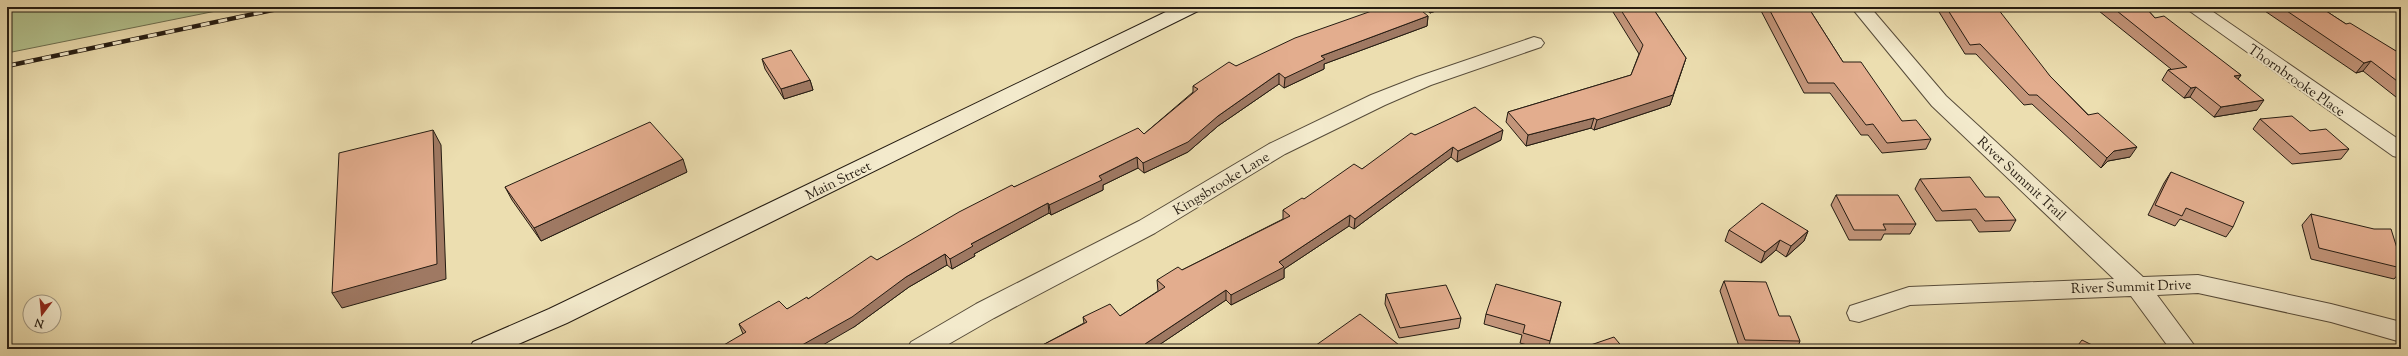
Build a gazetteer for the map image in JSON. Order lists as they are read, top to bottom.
{
  "streets": {
    "street": [
      "Thornbrooke Place",
      "River Summit Trail",
      "Main Street",
      "Kingsbrooke Lane",
      "River Summit Drive"
    ]
  },
  "crossings": [
    ["River Summit Trail", "River Summit Drive"]
  ],
  "north": "bottom"
}
